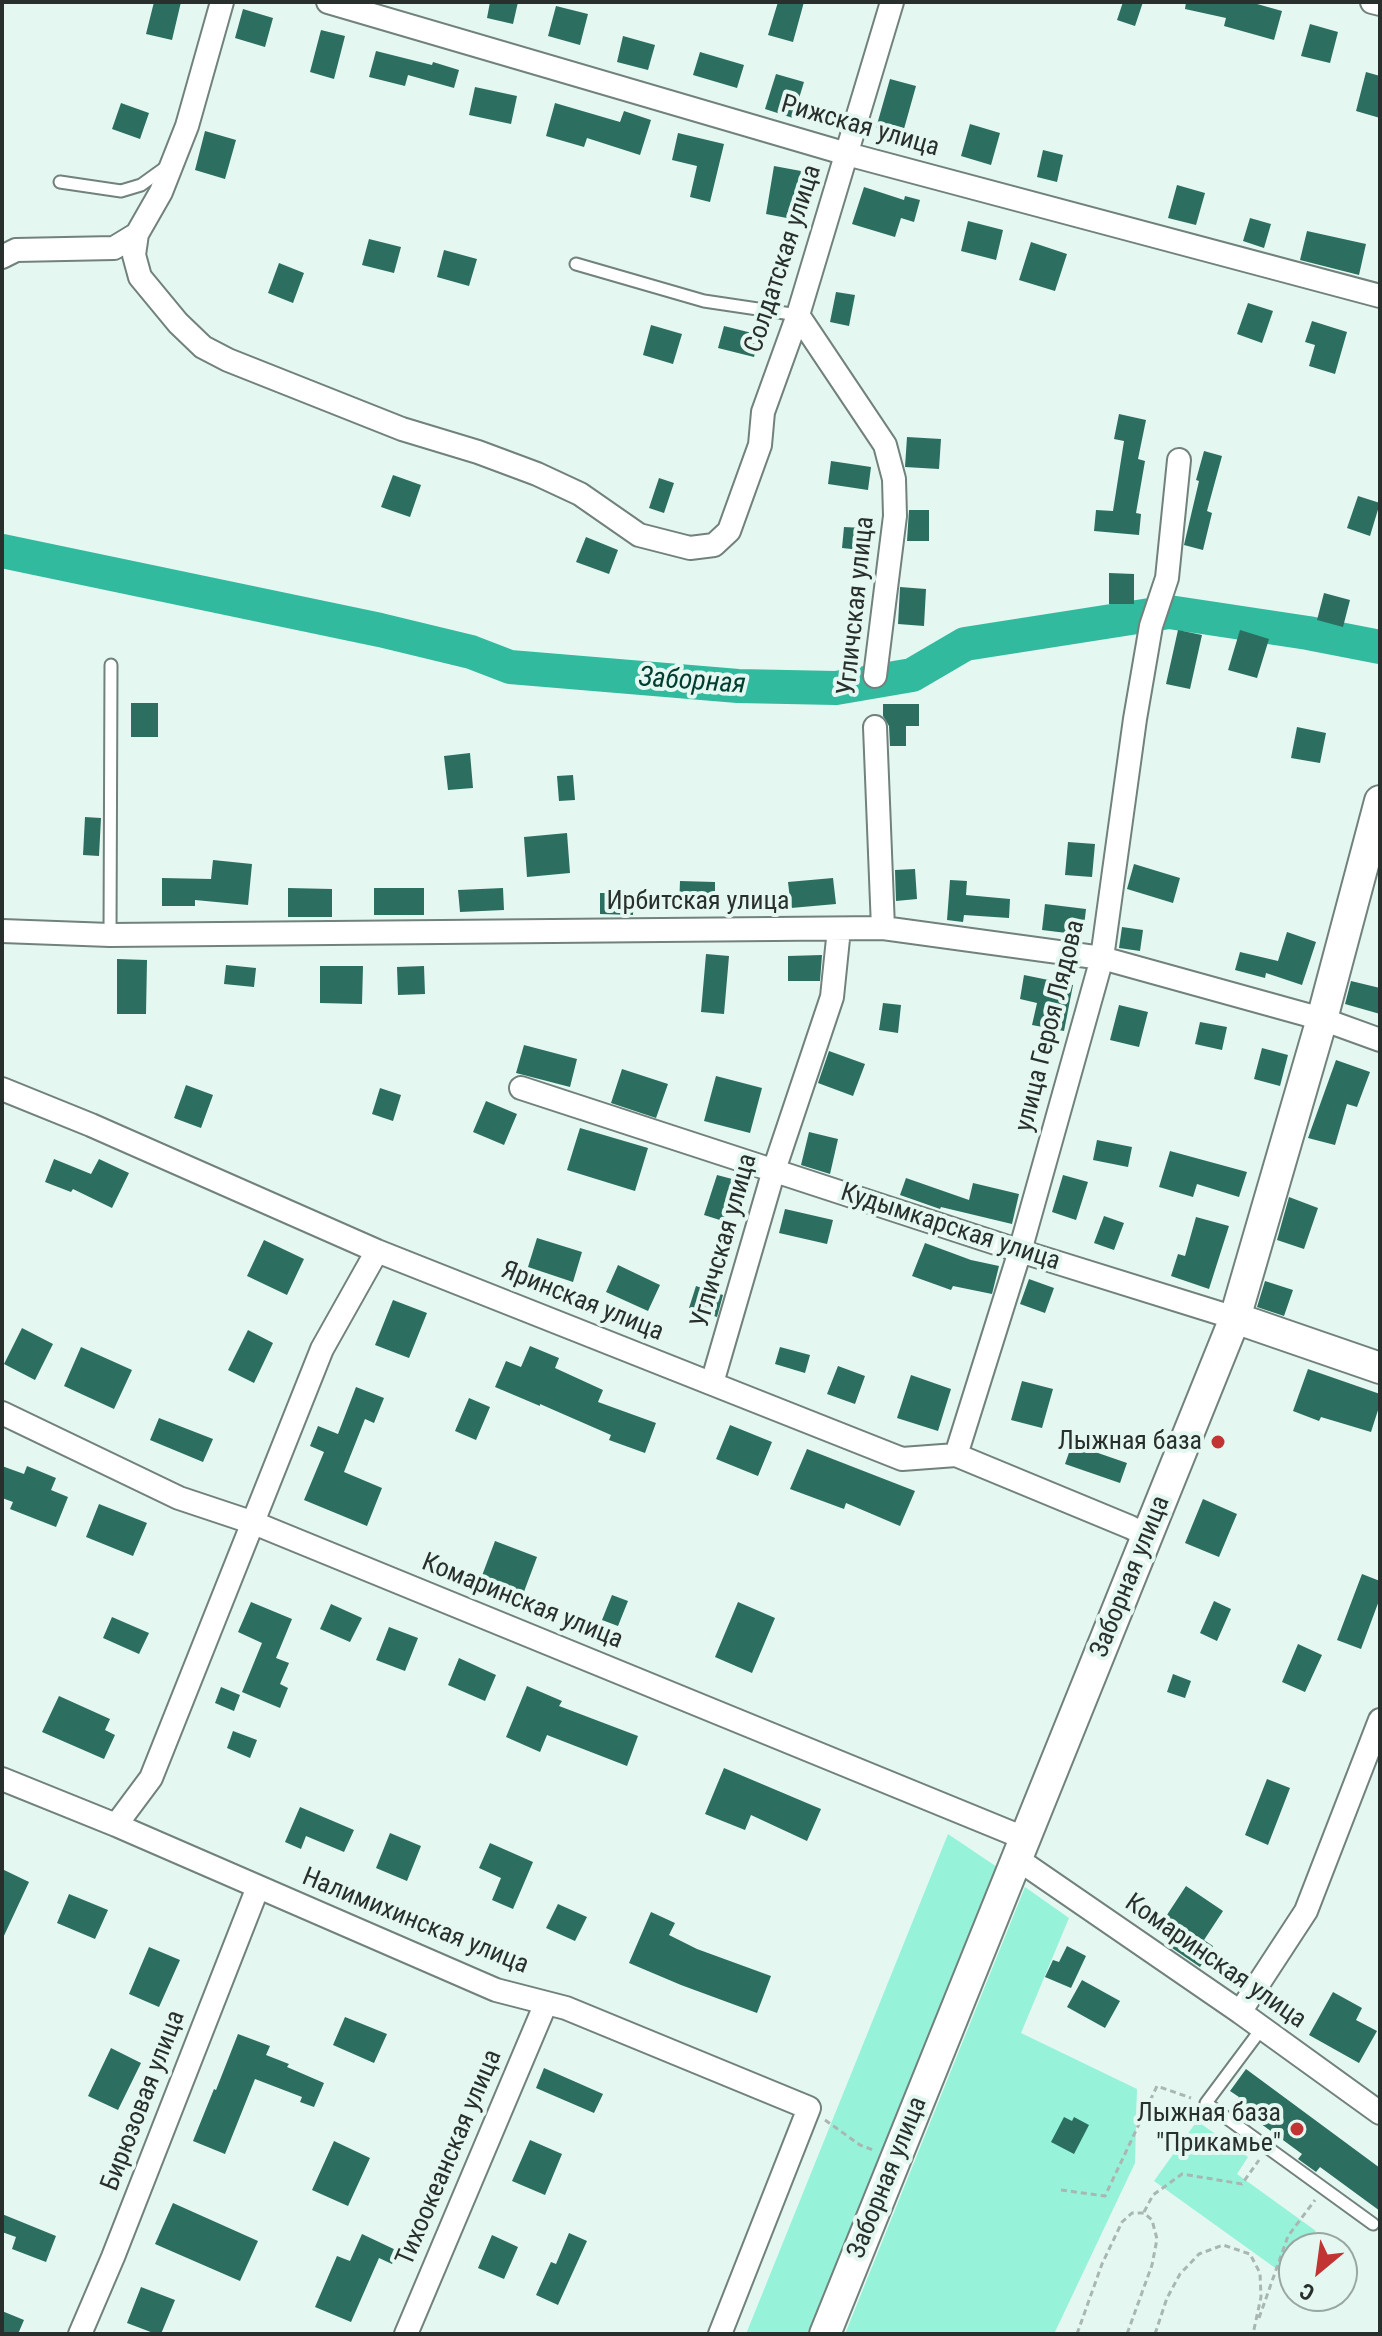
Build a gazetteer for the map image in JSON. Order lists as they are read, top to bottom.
{
  "streets": {
    "street": [
      "Рижская улица",
      "Солдатская улица",
      "Угличская улица",
      "Ирбитская улица",
      "улица Героя Лядова",
      "Кудымкарская улица",
      "Яринская улица",
      "Заборная улица",
      "Комаринская улица",
      "Налимихинская улица",
      "Бирюзовая улица",
      "Тихоокеанская улица"
    ]
  },
  "crossings": [
    ["Рижская улица", "Солдатская улица"],
    ["Солдатская улица", "Угличская улица"],
    ["Угличская улица", "Ирбитская улица"],
    ["Угличская улица", "Кудымкарская улица"],
    ["Угличская улица", "Яринская улица"],
    ["Ирбитская улица", "улица Героя Лядова"],
    ["Ирбитская улица", "Заборная улица"],
    ["улица Героя Лядова", "Кудымкарская улица"],
    ["улица Героя Лядова", "Яринская улица"],
    ["Кудымкарская улица", "Заборная улица"],
    ["Яринская улица", "Заборная улица"],
    ["Заборная улица", "Комаринская улица"],
    ["Налимихинская улица", "Бирюзовая улица"],
    ["Налимихинская улица", "Тихоокеанская улица"]
  ],
  "water": ["Заборная"],
  "places": ["Лыжная база", "Лыжная база \"Прикамье\""],
  "north": "bottom left"
}
